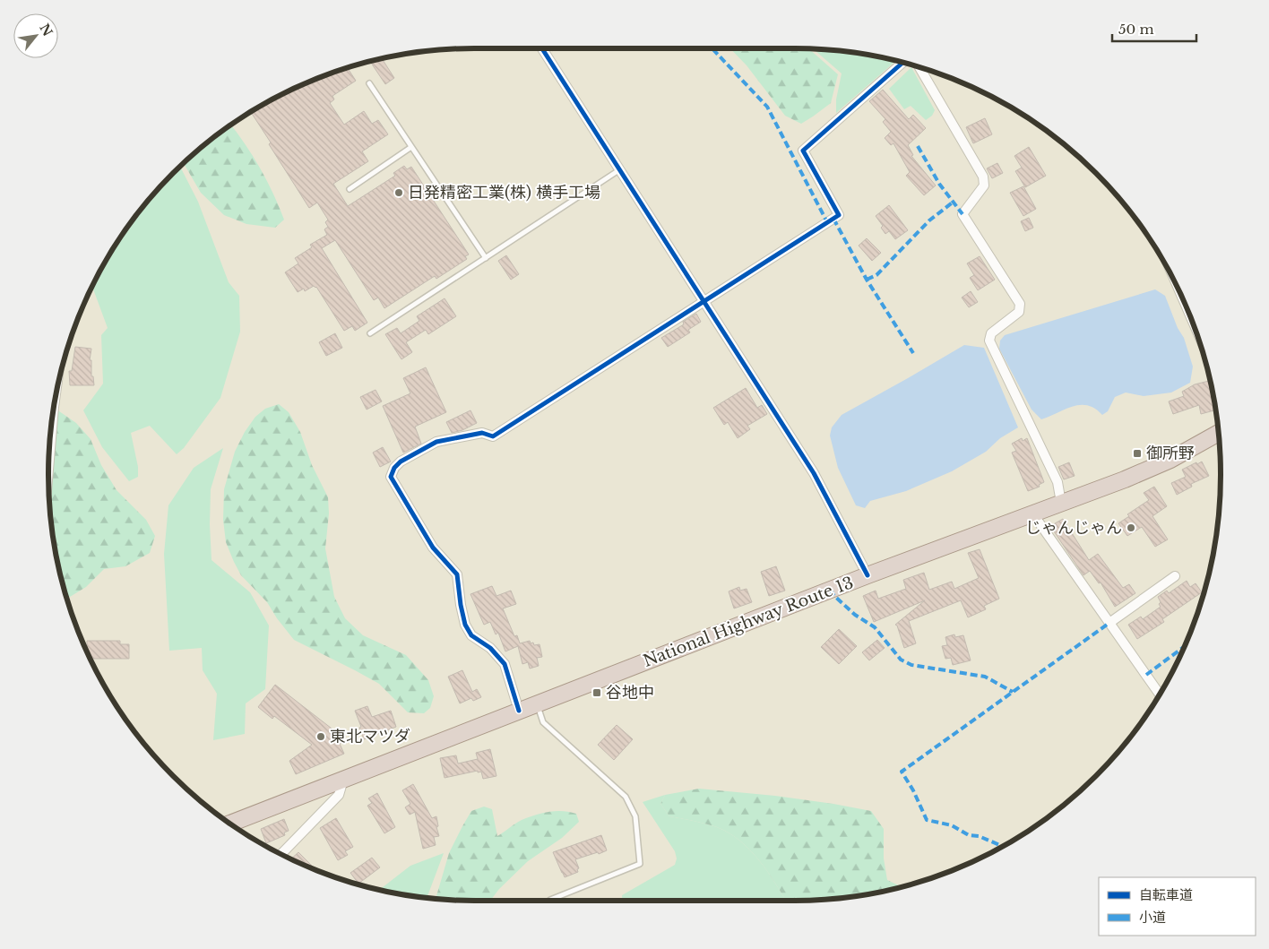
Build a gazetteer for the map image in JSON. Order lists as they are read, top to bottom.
{
  "streets": {
    "highway": ["National Highway Route 13"]
  },
  "places": {
    "other": ["日発精密工業(株) 横手工場", "じゃんじゃん", "東北マツダ"],
    "transit": ["御所野", "谷地中"]
  },
  "legend": ["自転車道", "小道"],
  "scale_bar": "50 m",
  "north": "top right"
}
